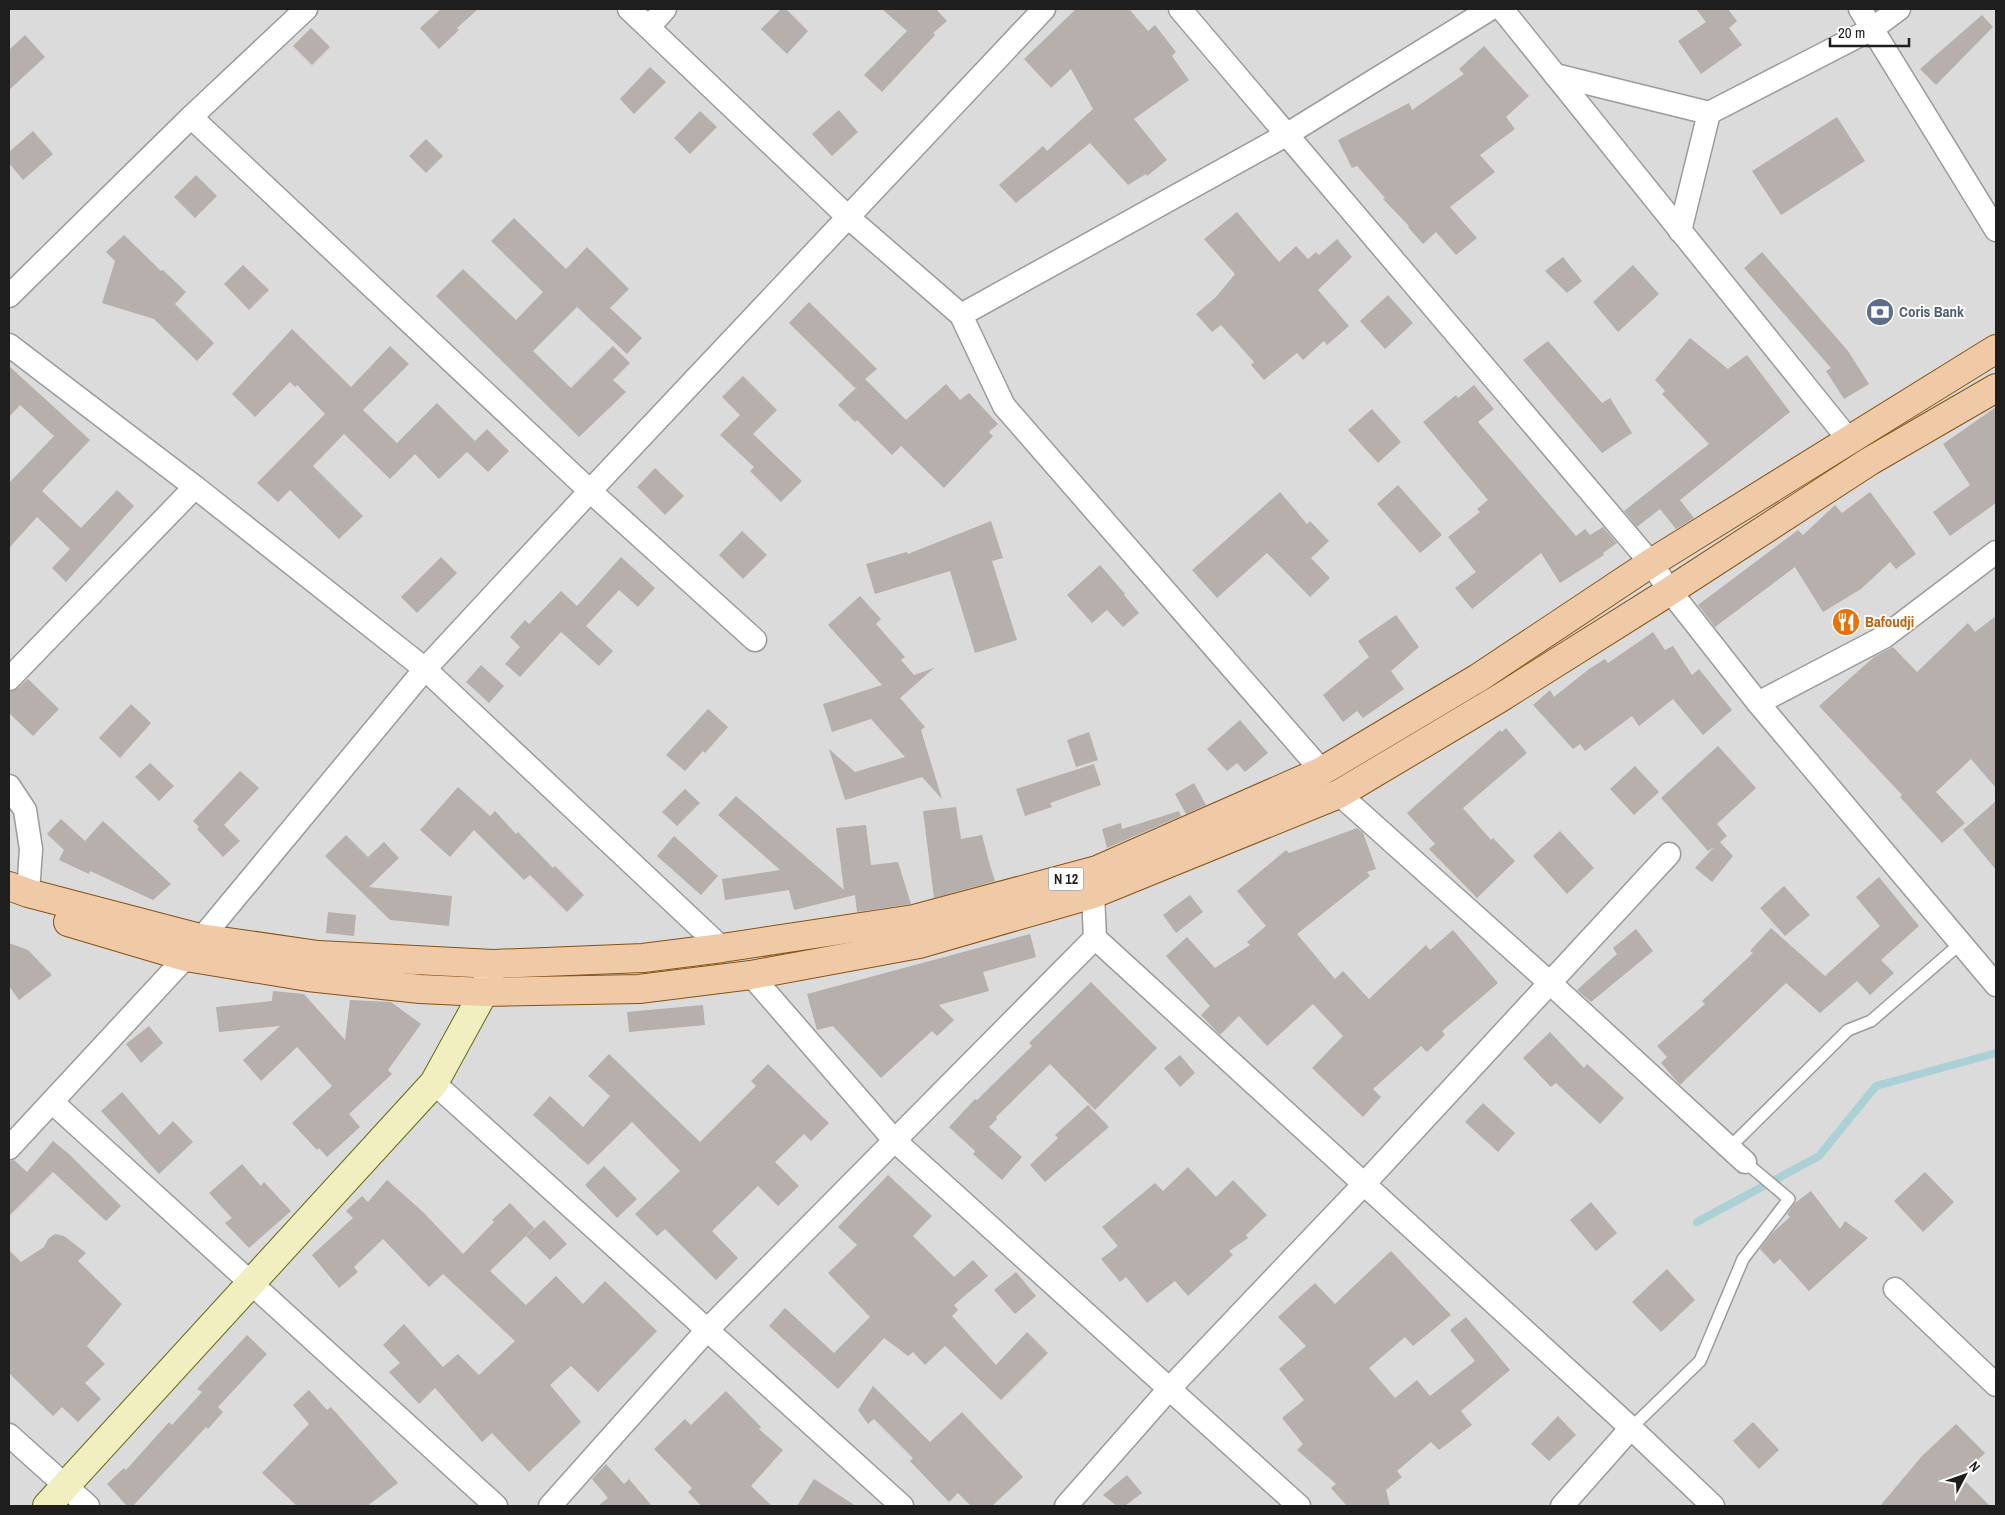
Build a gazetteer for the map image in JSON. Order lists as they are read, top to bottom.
{
  "streets": {
    "main road": ["N 12"]
  },
  "places": {
    "bank": ["Coris Bank"],
    "restaurant": ["Bafoudji"]
  },
  "scale_bar": "20 m",
  "north": "top right"
}
